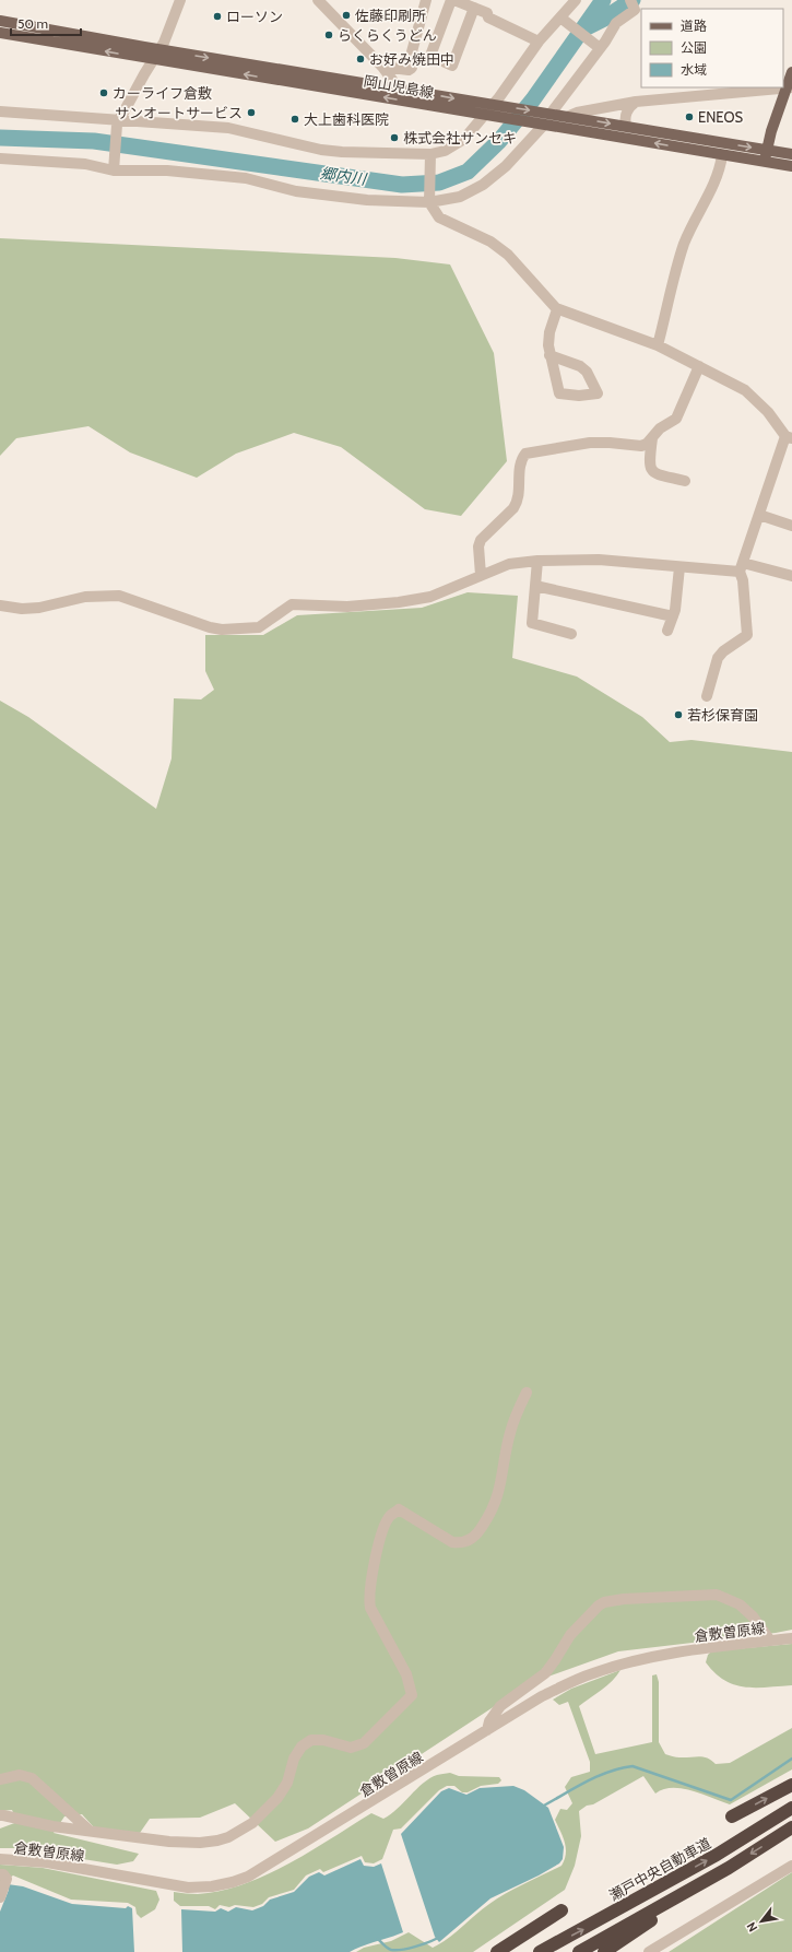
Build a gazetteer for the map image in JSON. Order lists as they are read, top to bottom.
{
  "streets": {
    "highway": ["瀬戸中央自動車道"],
    "main road": ["岡山児島線"],
    "street": ["倉敷曽原線"]
  },
  "water": ["郷内川"],
  "places": [
    "佐藤印刷所",
    "ローソン",
    "らくらくうどん",
    "お好み焼田中",
    "カーライフ倉敷",
    "サンオートサービス",
    "ENEOS",
    "大上歯科医院",
    "株式会社サンセキ",
    "若杉保育園"
  ],
  "legend": ["道路", "公園", "水域"],
  "scale_bar": "50 m",
  "north": "bottom left"
}
